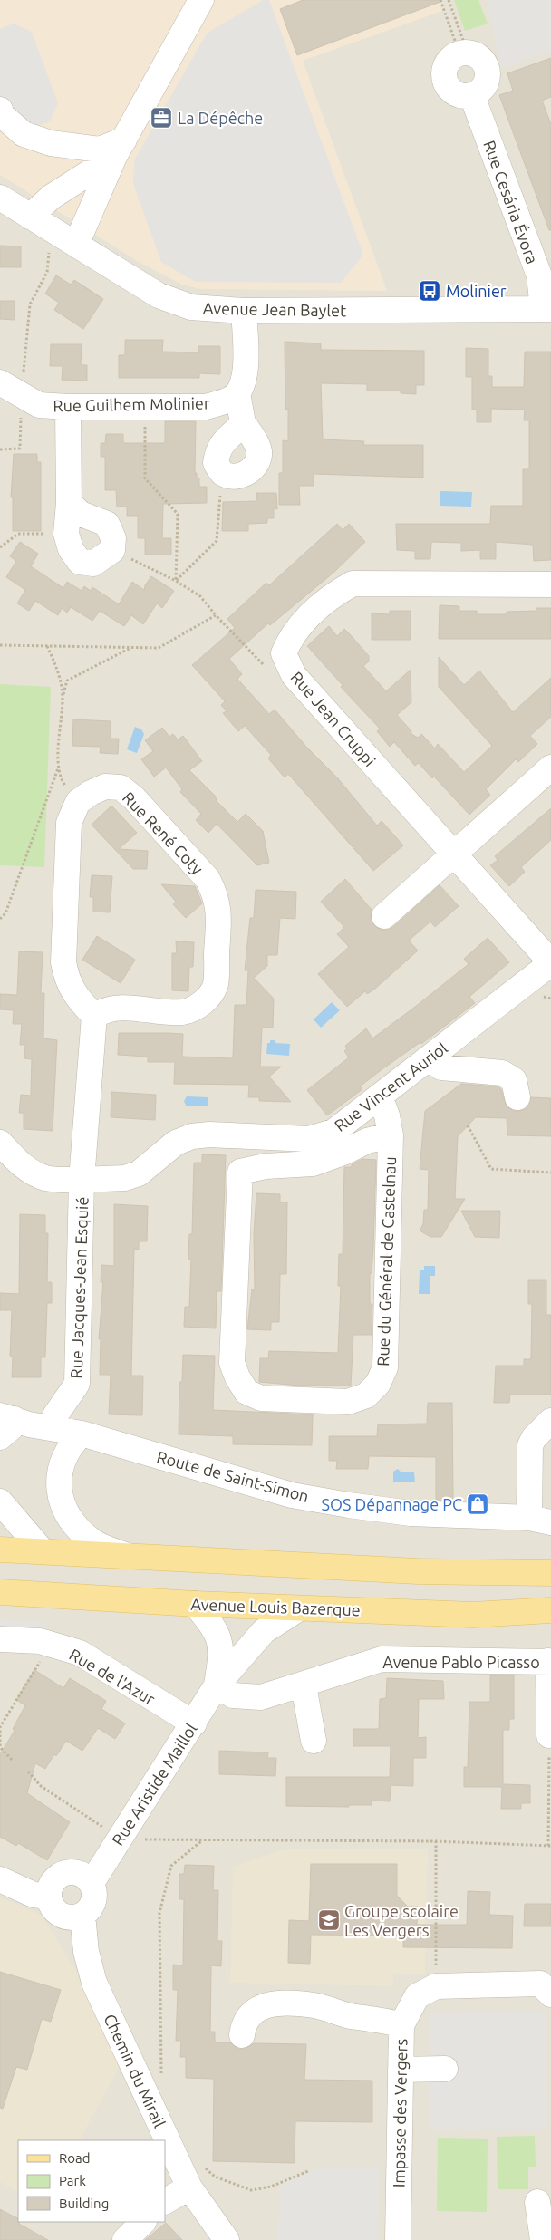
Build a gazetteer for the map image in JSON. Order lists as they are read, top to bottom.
{
  "streets": {
    "main road": ["Avenue Louis Bazerque"],
    "street": [
      "Rue Cesária Évora",
      "Avenue Jean Baylet",
      "Rue Guilhem Molinier",
      "Rue Jean Cruppi",
      "Rue René Coty",
      "Rue Vincent Auriol",
      "Rue du Général de Castelnau",
      "Rue Jacques-Jean Esquié",
      "Route de Saint-Simon",
      "Avenue Pablo Picasso",
      "Rue de l'Azur",
      "Rue Aristide Maillol",
      "Chemin du Mirail",
      "Impasse des Vergers"
    ]
  },
  "crossings": [
    ["Rue Cesária Évora", "Avenue Jean Baylet"],
    ["Rue Jean Cruppi", "Rue Vincent Auriol"],
    ["Rue Vincent Auriol", "Rue du Général de Castelnau"],
    ["Rue Vincent Auriol", "Rue Jacques-Jean Esquié"],
    ["Rue Jacques-Jean Esquié", "Route de Saint-Simon"],
    ["Avenue Louis Bazerque", "Rue Aristide Maillol"],
    ["Avenue Pablo Picasso", "Rue Aristide Maillol"],
    ["Rue de l'Azur", "Rue Aristide Maillol"],
    ["Rue Aristide Maillol", "Chemin du Mirail"]
  ],
  "places": {
    "office": ["La Dépêche"],
    "bus stop": ["Molinier"],
    "shop": ["SOS Dépannage PC"],
    "school or university": ["Groupe scolaire Les Vergers"]
  },
  "legend": ["Road", "Park", "Building"]
}
